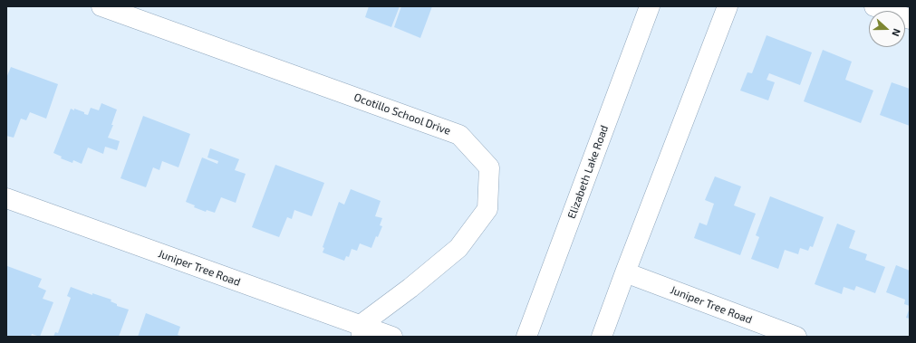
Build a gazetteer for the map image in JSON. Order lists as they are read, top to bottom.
{
  "streets": {
    "street": ["Ocotillo School Drive", "Elizabeth Lake Road", "Juniper Tree Road"]
  },
  "crossings": [
    ["Ocotillo School Drive", "Juniper Tree Road"]
  ],
  "north": "right"
}
